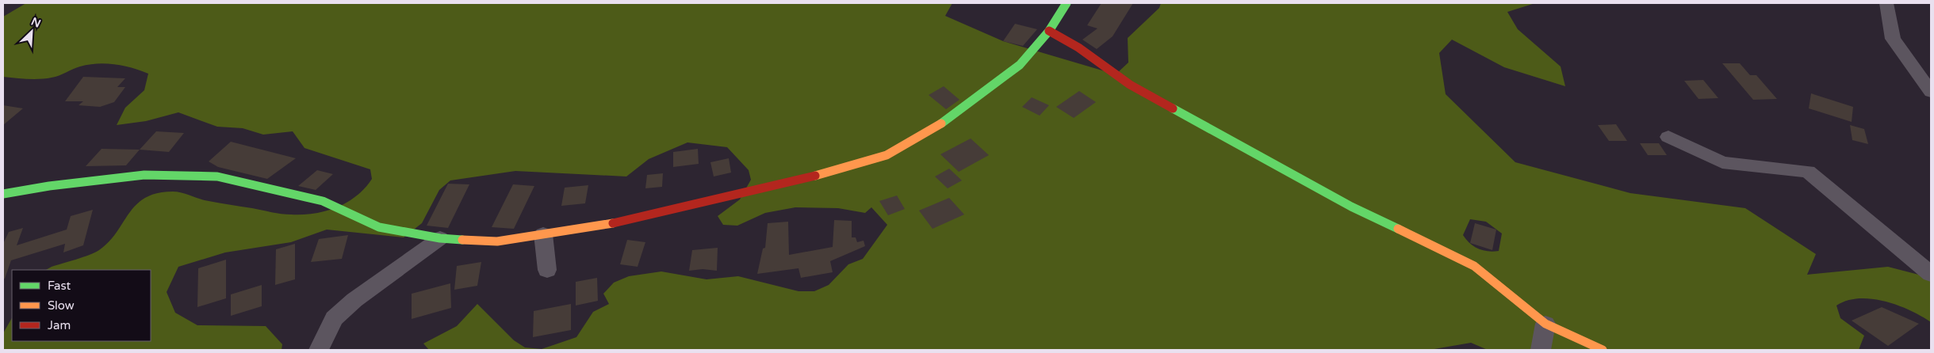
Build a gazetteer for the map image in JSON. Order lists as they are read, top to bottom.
{
  "legend": ["Fast", "Slow", "Jam"],
  "north": "top right"
}
